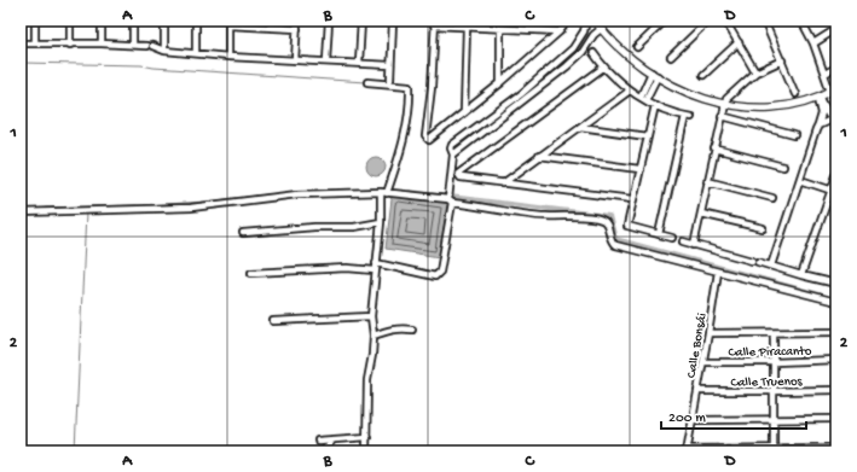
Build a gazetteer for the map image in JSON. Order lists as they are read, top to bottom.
{
  "streets": {
    "street": ["Calle Bonsái", "Calle Piracanto", "Calle Truenos"]
  },
  "crossings": [
    ["Calle Bonsái", "Calle Piracanto"],
    ["Calle Bonsái", "Calle Truenos"]
  ],
  "scale_bar": "200 m",
  "grid": {
    "columns": [
      "A",
      "B",
      "C",
      "D"
    ],
    "rows": ["1", "2"]
  }
}
